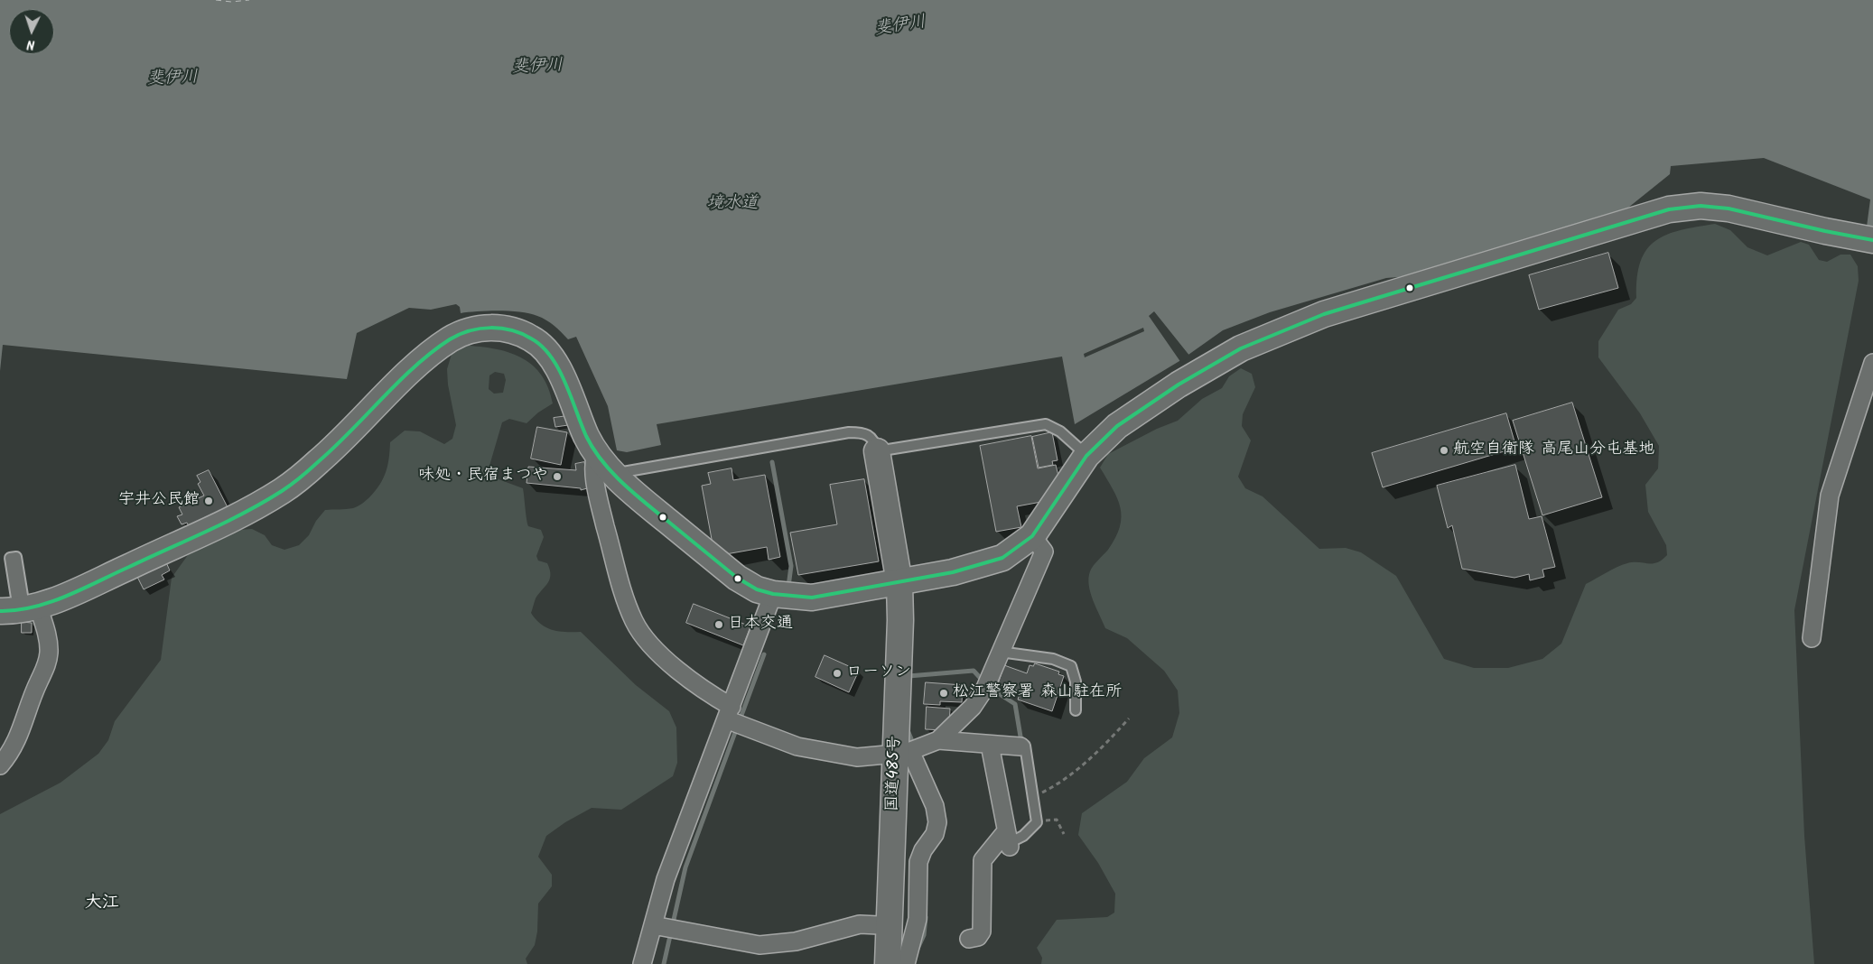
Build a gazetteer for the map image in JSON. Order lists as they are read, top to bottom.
{
  "streets": {
    "main road": ["国道485号"]
  },
  "districts": ["大江"],
  "water": ["斐伊川", "境水道"],
  "places": [
    "航空自衛隊 高尾山分屯基地",
    "味処・民宿まつや",
    "宇井公民館",
    "日本交通",
    "ローソン",
    "松江警察署 森山駐在所"
  ],
  "north": "bottom"
}
